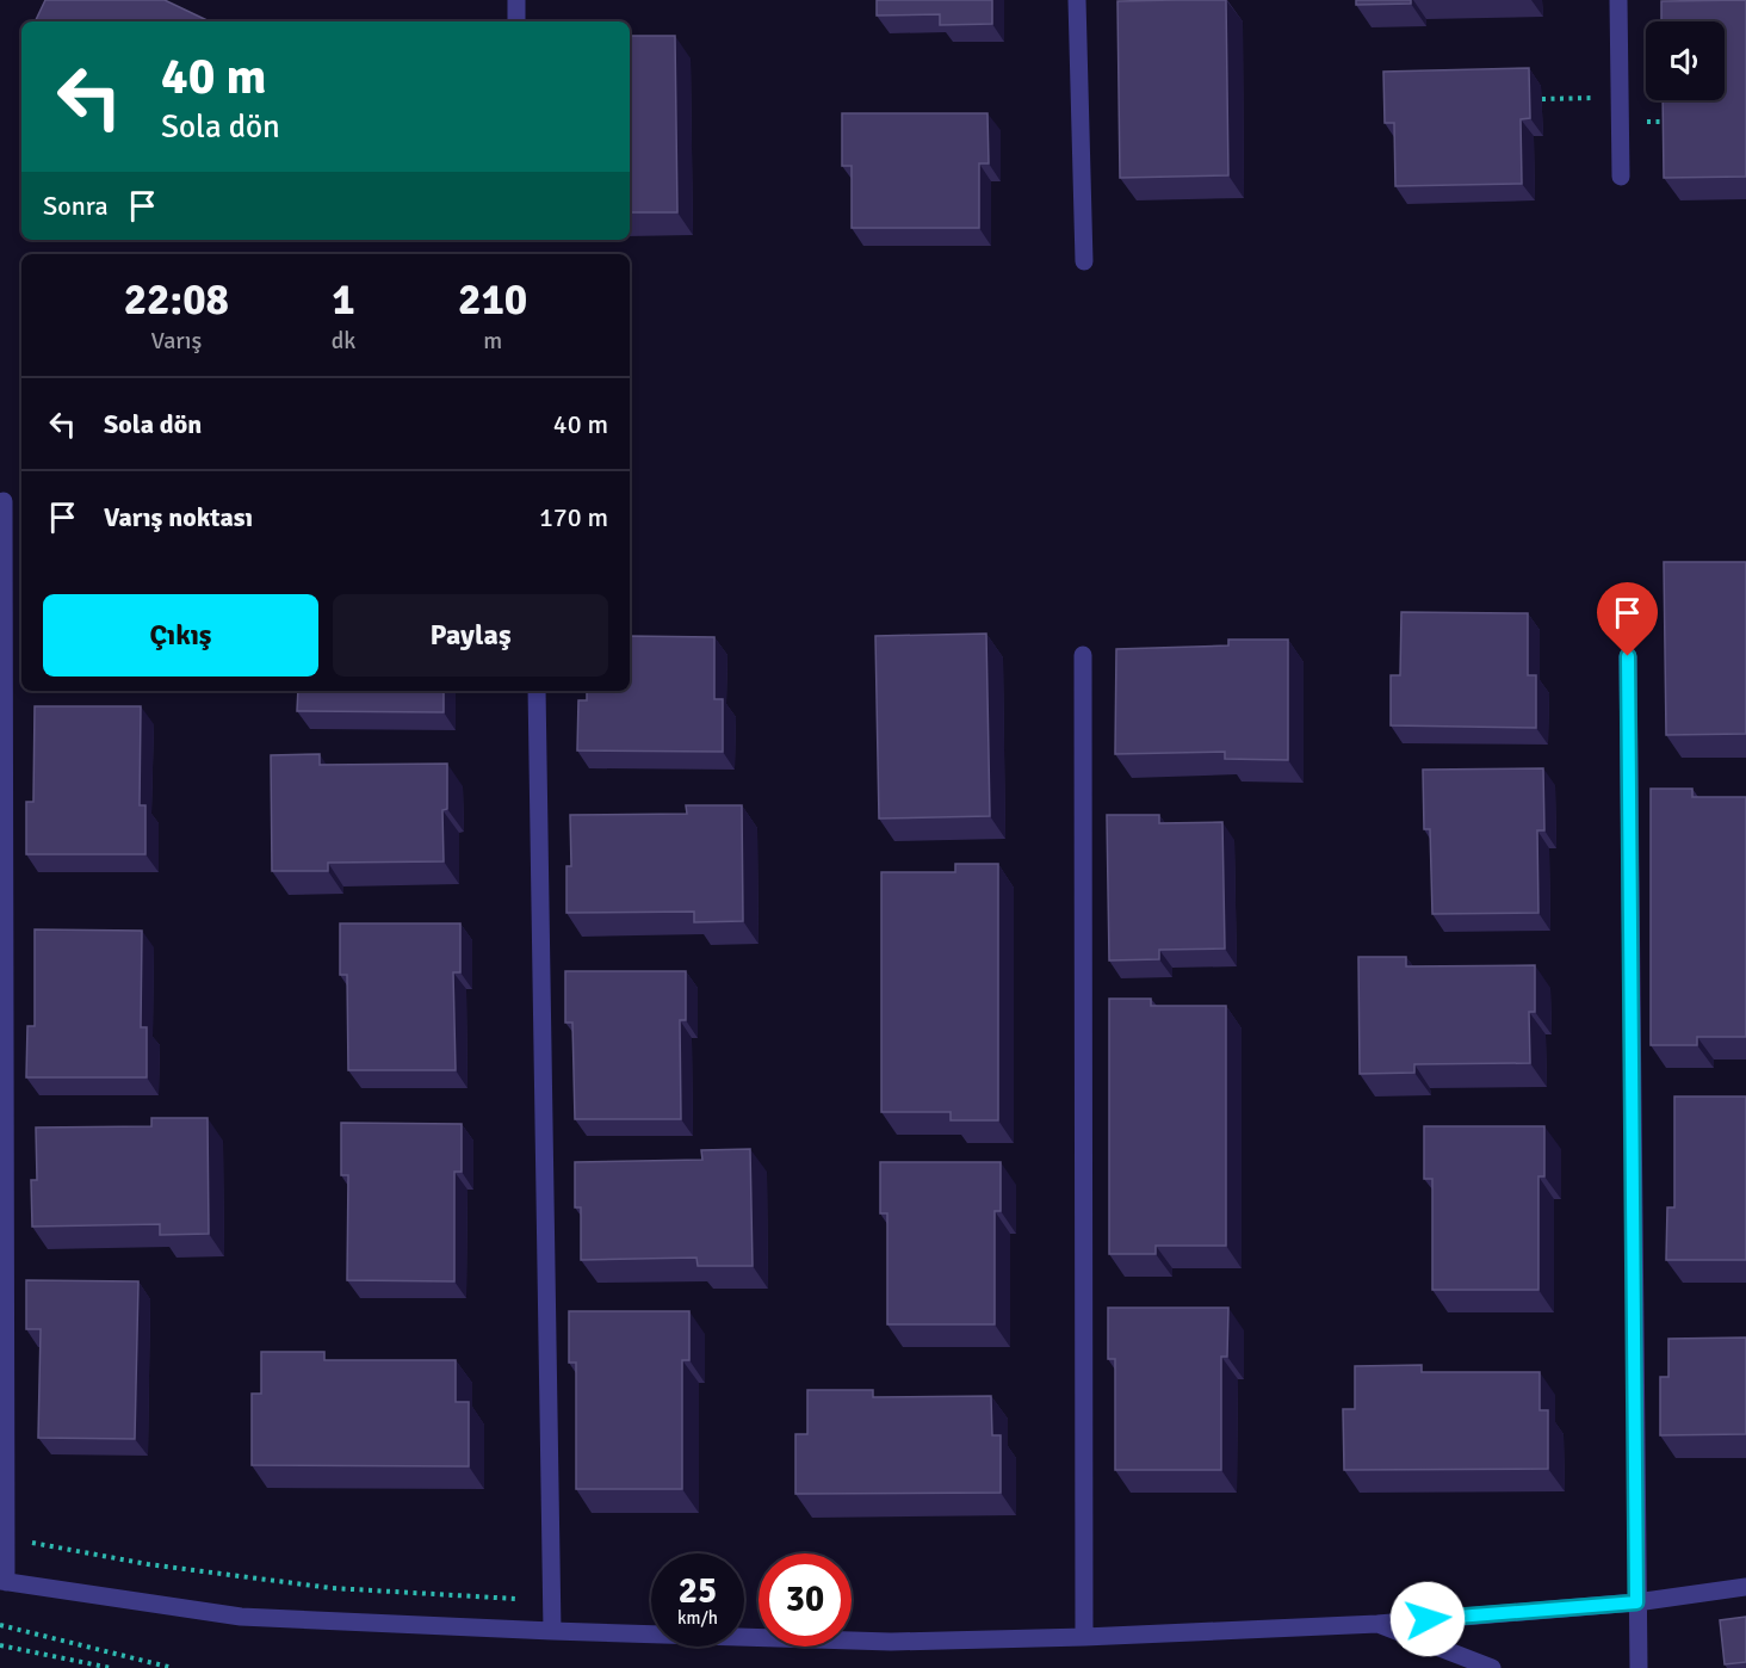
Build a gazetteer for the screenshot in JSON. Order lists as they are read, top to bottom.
{
  "page": {
    "turn": ["40 m", "Sola dön"],
    "then": "Sonra",
    "eta": [
      "22:08",
      "Varış",
      "1",
      "dk",
      "210",
      "m"
    ],
    "list": [
      {
        "name": "Sola dön",
        "value": "40 m"
      },
      {
        "name": "Varış noktası",
        "value": "170 m"
      }
    ],
    "buttons": ["Çıkış", "Paylaş"],
    "speed": "25 km/h",
    "limit": "30"
  }
}
